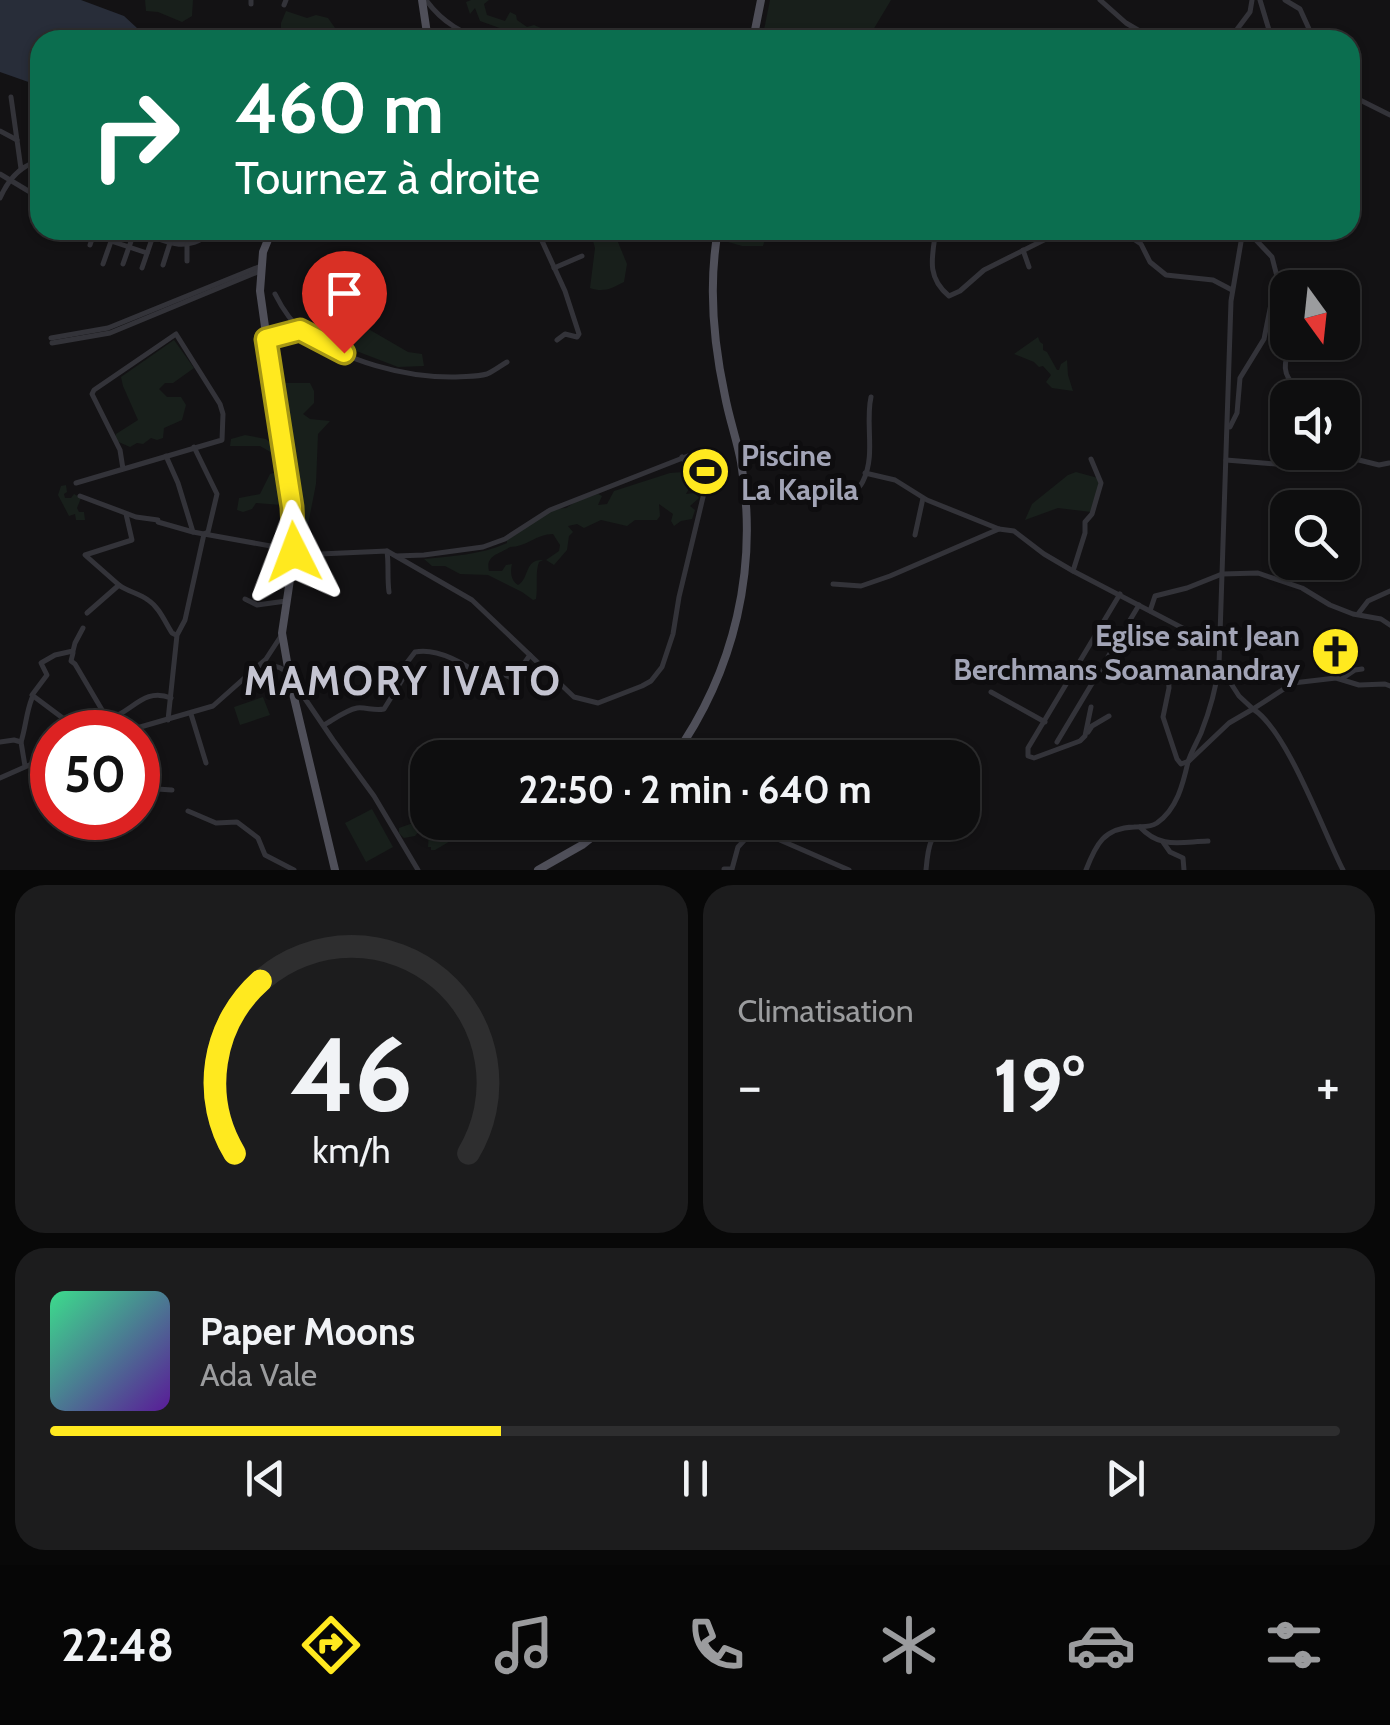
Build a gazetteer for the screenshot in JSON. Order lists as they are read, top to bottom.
{
  "districts": ["MAMORY IVATO"],
  "places": {
    "sports": ["Piscine La Kapila"],
    "church": ["Eglise saint Jean Berchmans Soamanandray"]
  },
  "north": "bottom",
  "page": {
    "turn": ["460 m", "Tournez à droite"],
    "limit": "50",
    "trip": "22:50 · 2 min · 640 m",
    "tile": "Climatisation",
    "heat": ["−", "19°", "+"],
    "song": ["Paper Moons", "Ada Vale"],
    "tabs": "22:48",
    "gauge": ["46", "km/h"]
  }
}
